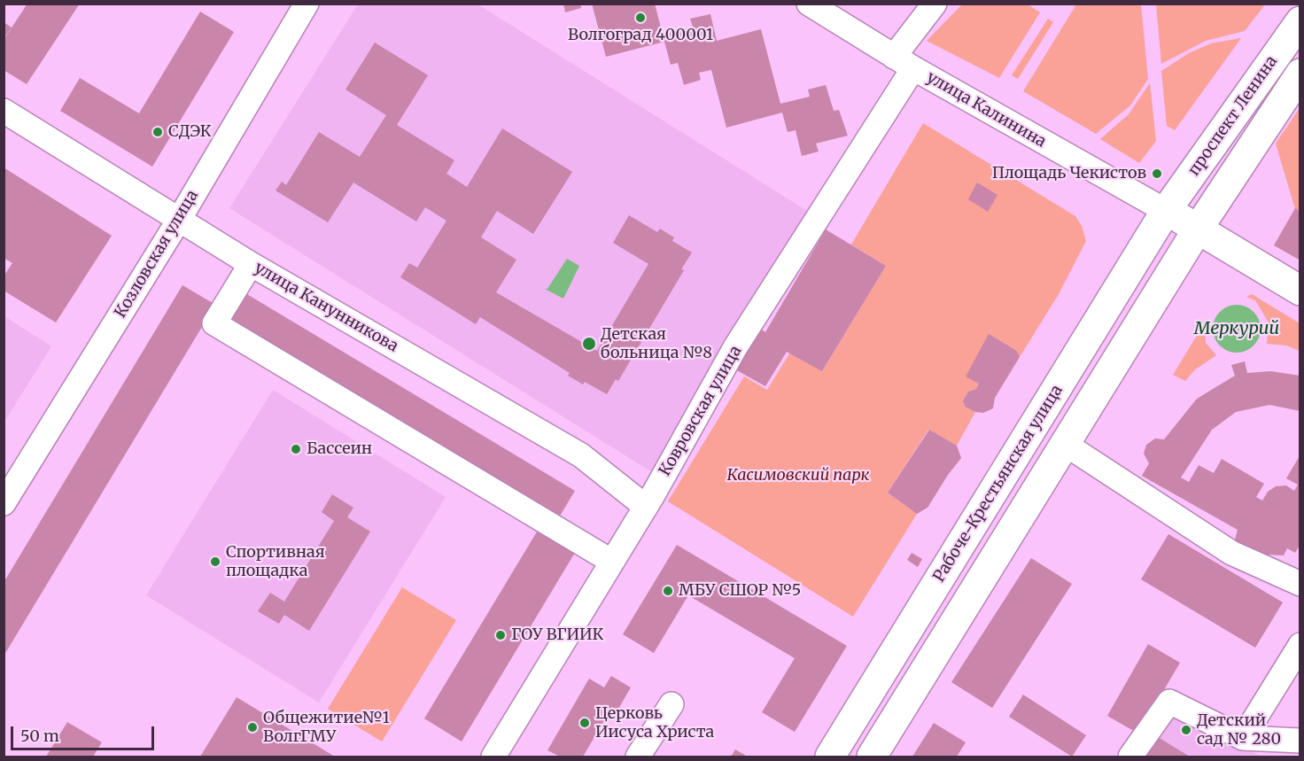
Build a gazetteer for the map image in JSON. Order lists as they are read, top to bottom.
{
  "streets": {
    "main road": ["проспект Ленина", "Рабоче-Крестьянская улица"],
    "street": [
      "улица Калинина",
      "Козловская улица",
      "улица Канунникова",
      "Ковровская улица"
    ]
  },
  "crossings": [
    ["улица Калинина", "проспект Ленина"],
    ["улица Калинина", "Ковровская улица"],
    ["улица Калинина", "Рабоче-Крестьянская улица"],
    ["проспект Ленина", "Рабоче-Крестьянская улица"],
    ["Козловская улица", "улица Канунникова"],
    ["улица Канунникова", "Ковровская улица"]
  ],
  "water": ["Меркурий"],
  "parks": ["Касимовский парк"],
  "places": [
    "Волгоград 400001",
    "СДЭК",
    "Площадь Чекистов",
    "Детская больница №8",
    "Бассеин",
    "Спортивная площадка",
    "МБУ СШОР №5",
    "ГОУ ВГИИК",
    "Церковь Иисуса Христа",
    "Общежитие№1 ВолгГМУ",
    "Детский сад № 280"
  ],
  "scale_bar": "50 m"
}
